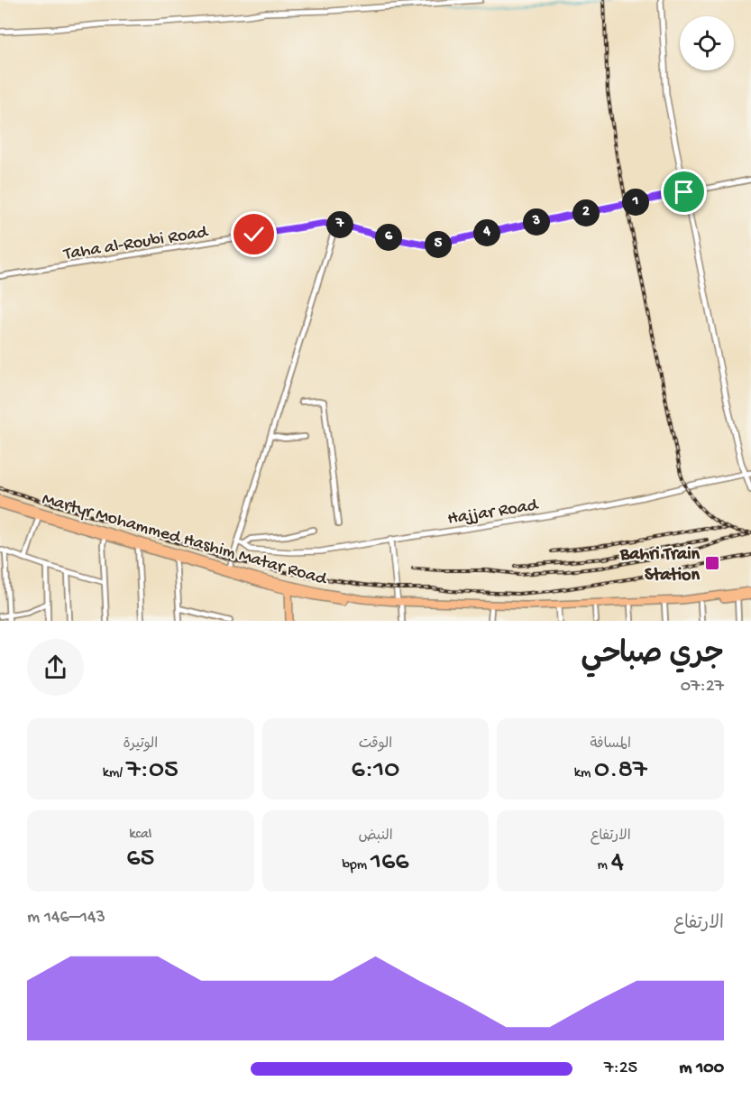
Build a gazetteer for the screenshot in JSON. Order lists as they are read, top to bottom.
{
  "streets": {
    "main road": ["Martyr Mohammed Hashim Matar Road"],
    "street": ["Taha al-Roubi Road", "Hajjar Road"]
  },
  "places": {
    "transit": ["Bahri Train Station"]
  },
  "page": {
    "pins": [
      "1",
      "2",
      "3",
      "7",
      "4",
      "6",
      "5"
    ],
    "heading": ["جري صباحي", "07:27"],
    "stats": [
      ["المسافة", "0.87 km"],
      ["الوقت", "6:10"],
      ["الوتيرة", "7:05 /km"],
      ["الارتفاع", "4 m"],
      ["النبض", "166 bpm"],
      ["kcal", "65"]
    ],
    "chart": ["الارتفاع", "143–146 m"],
    "list": [
      {
        "name": "100 m",
        "note": "7:25"
      }
    ]
  }
}
